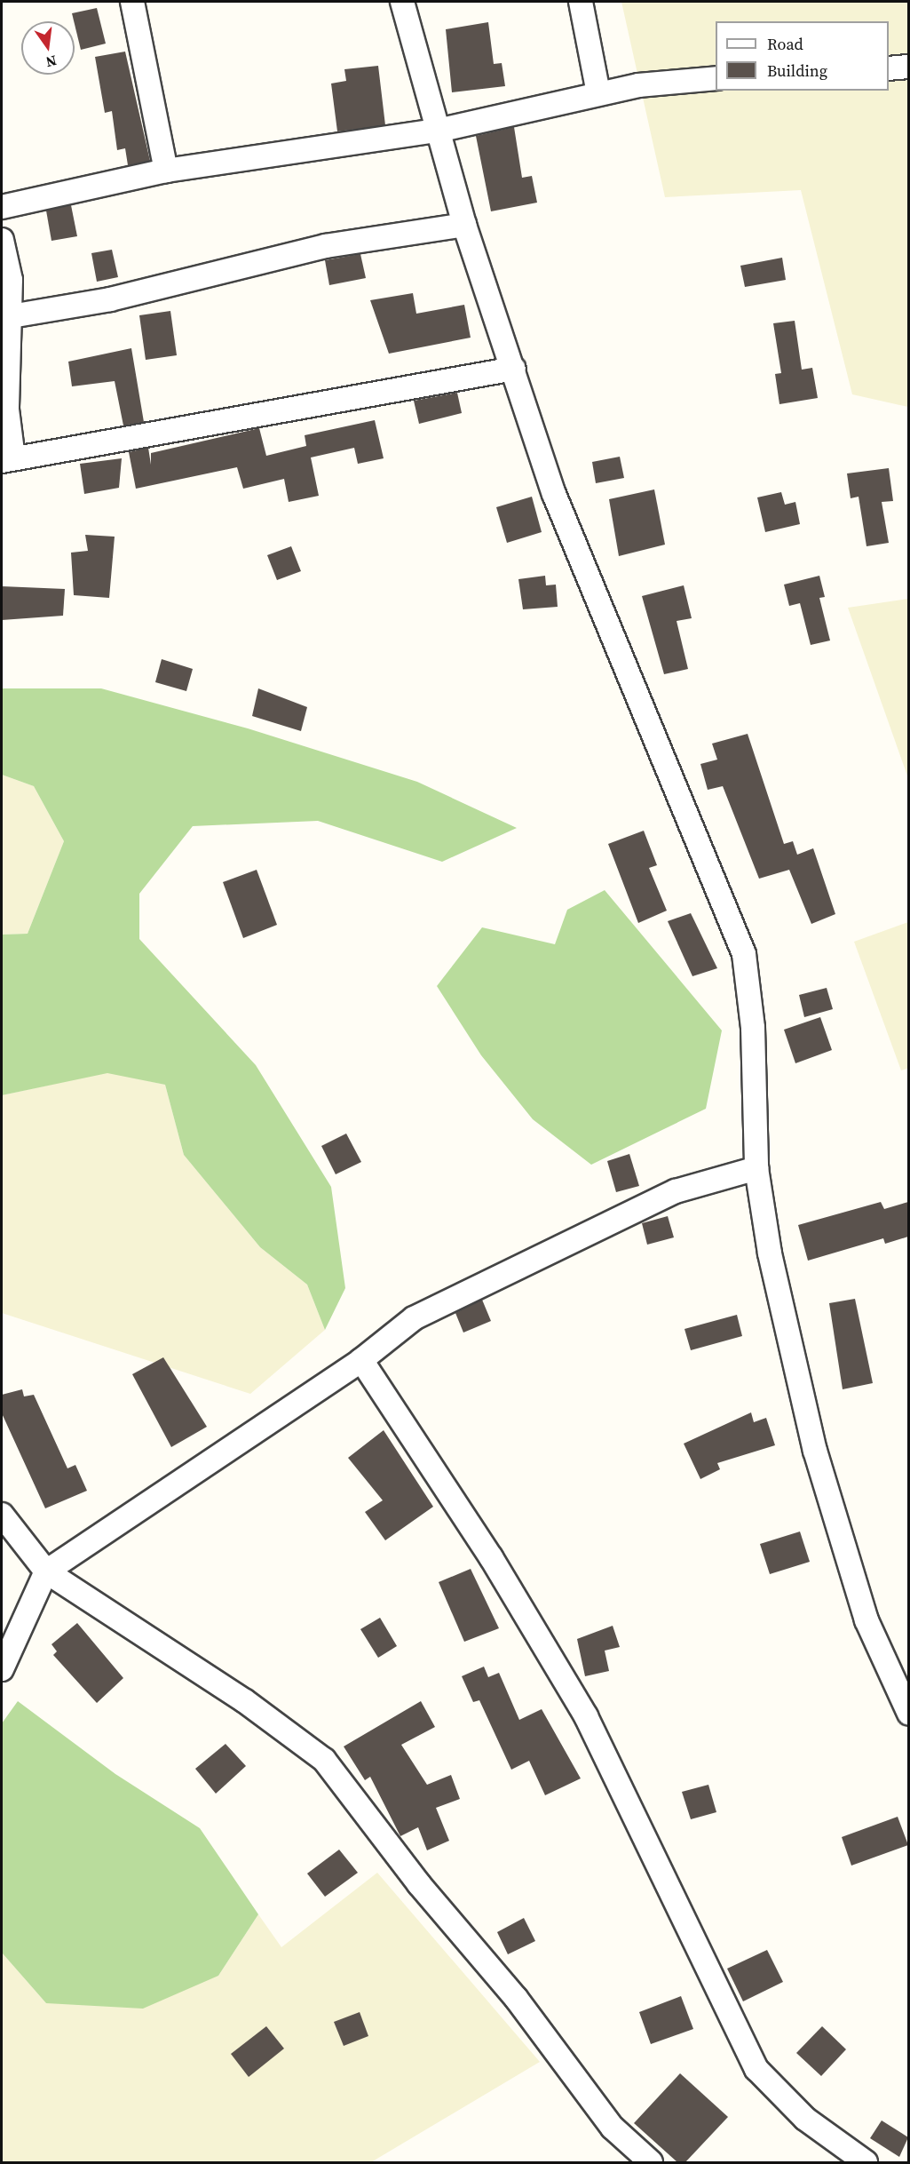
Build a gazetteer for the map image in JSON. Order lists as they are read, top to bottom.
{
  "legend": ["Road", "Building"],
  "north": "bottom"
}
